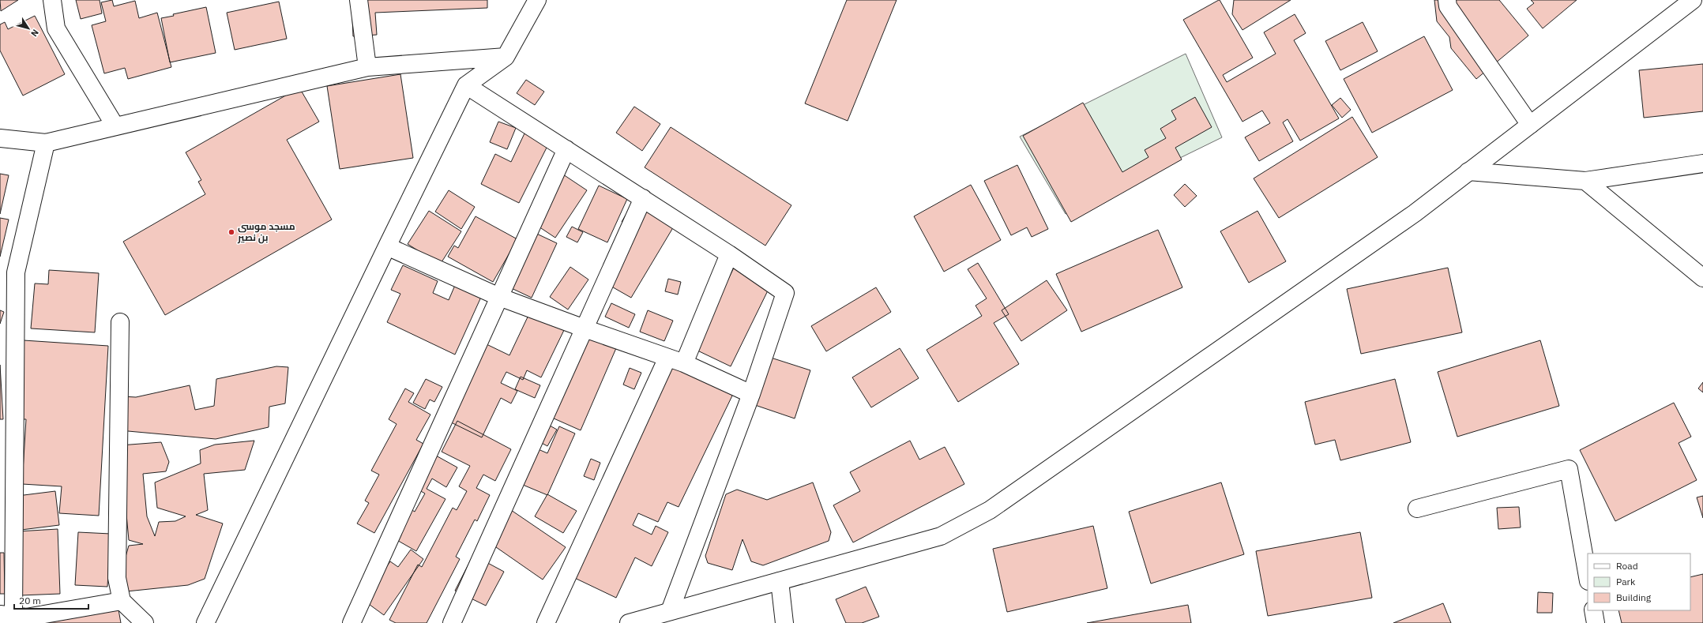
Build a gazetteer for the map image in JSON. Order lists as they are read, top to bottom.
{
  "places": ["مسجد موسى بن نصير"],
  "legend": ["Road", "Park", "Building"],
  "scale_bar": "20 m",
  "north": "bottom right"
}
